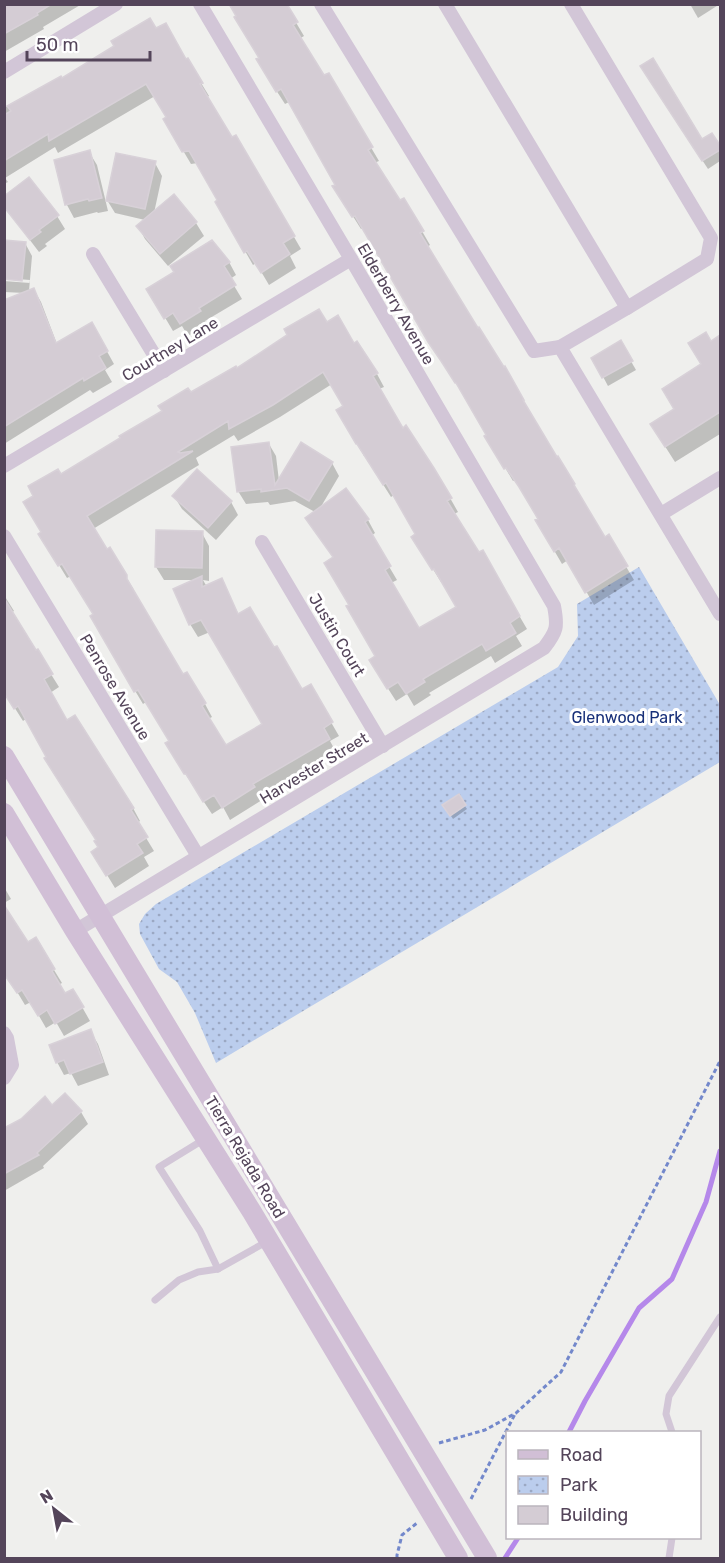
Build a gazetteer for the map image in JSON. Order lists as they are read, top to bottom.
{
  "streets": {
    "main road": ["Tierra Rejada Road"],
    "street": [
      "Elderberry Avenue",
      "Courtney Lane",
      "Justin Court",
      "Penrose Avenue",
      "Harvester Street"
    ]
  },
  "crossings": [
    ["Elderberry Avenue", "Courtney Lane"],
    ["Elderberry Avenue", "Harvester Street"],
    ["Justin Court", "Harvester Street"],
    ["Penrose Avenue", "Harvester Street"],
    ["Harvester Street", "Tierra Rejada Road"]
  ],
  "parks": ["Glenwood Park"],
  "legend": ["Road", "Park", "Building"],
  "scale_bar": "50 m",
  "north": "top left"
}
